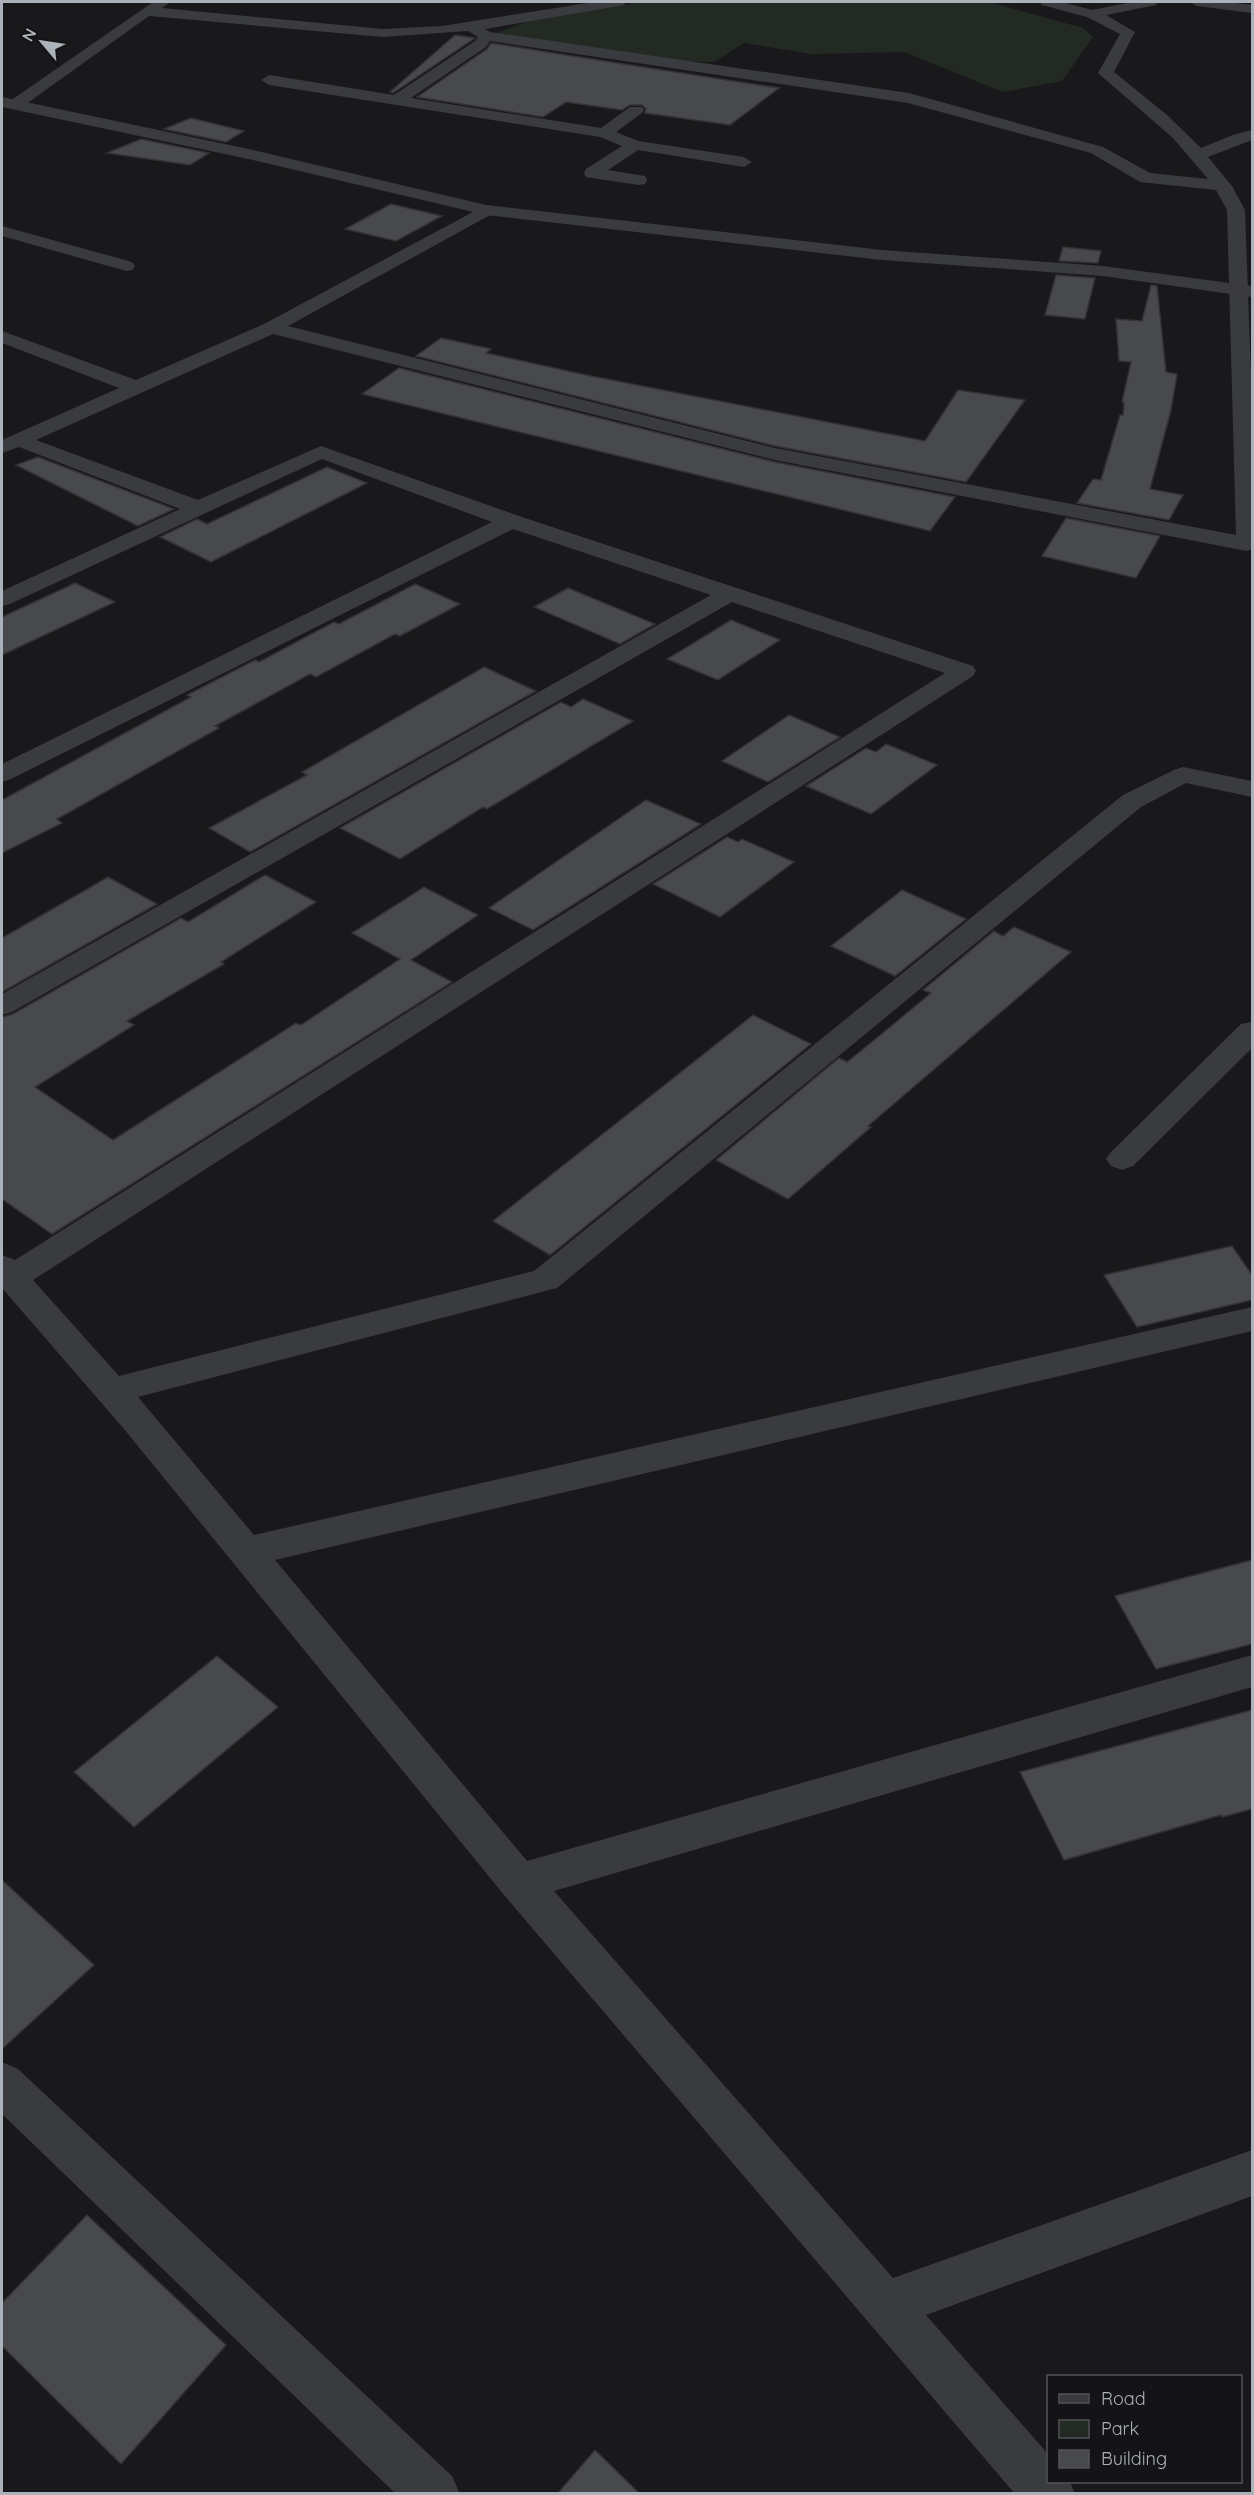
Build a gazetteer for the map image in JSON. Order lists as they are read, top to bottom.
{
  "legend": ["Road", "Park", "Building"],
  "north": "top left"
}
